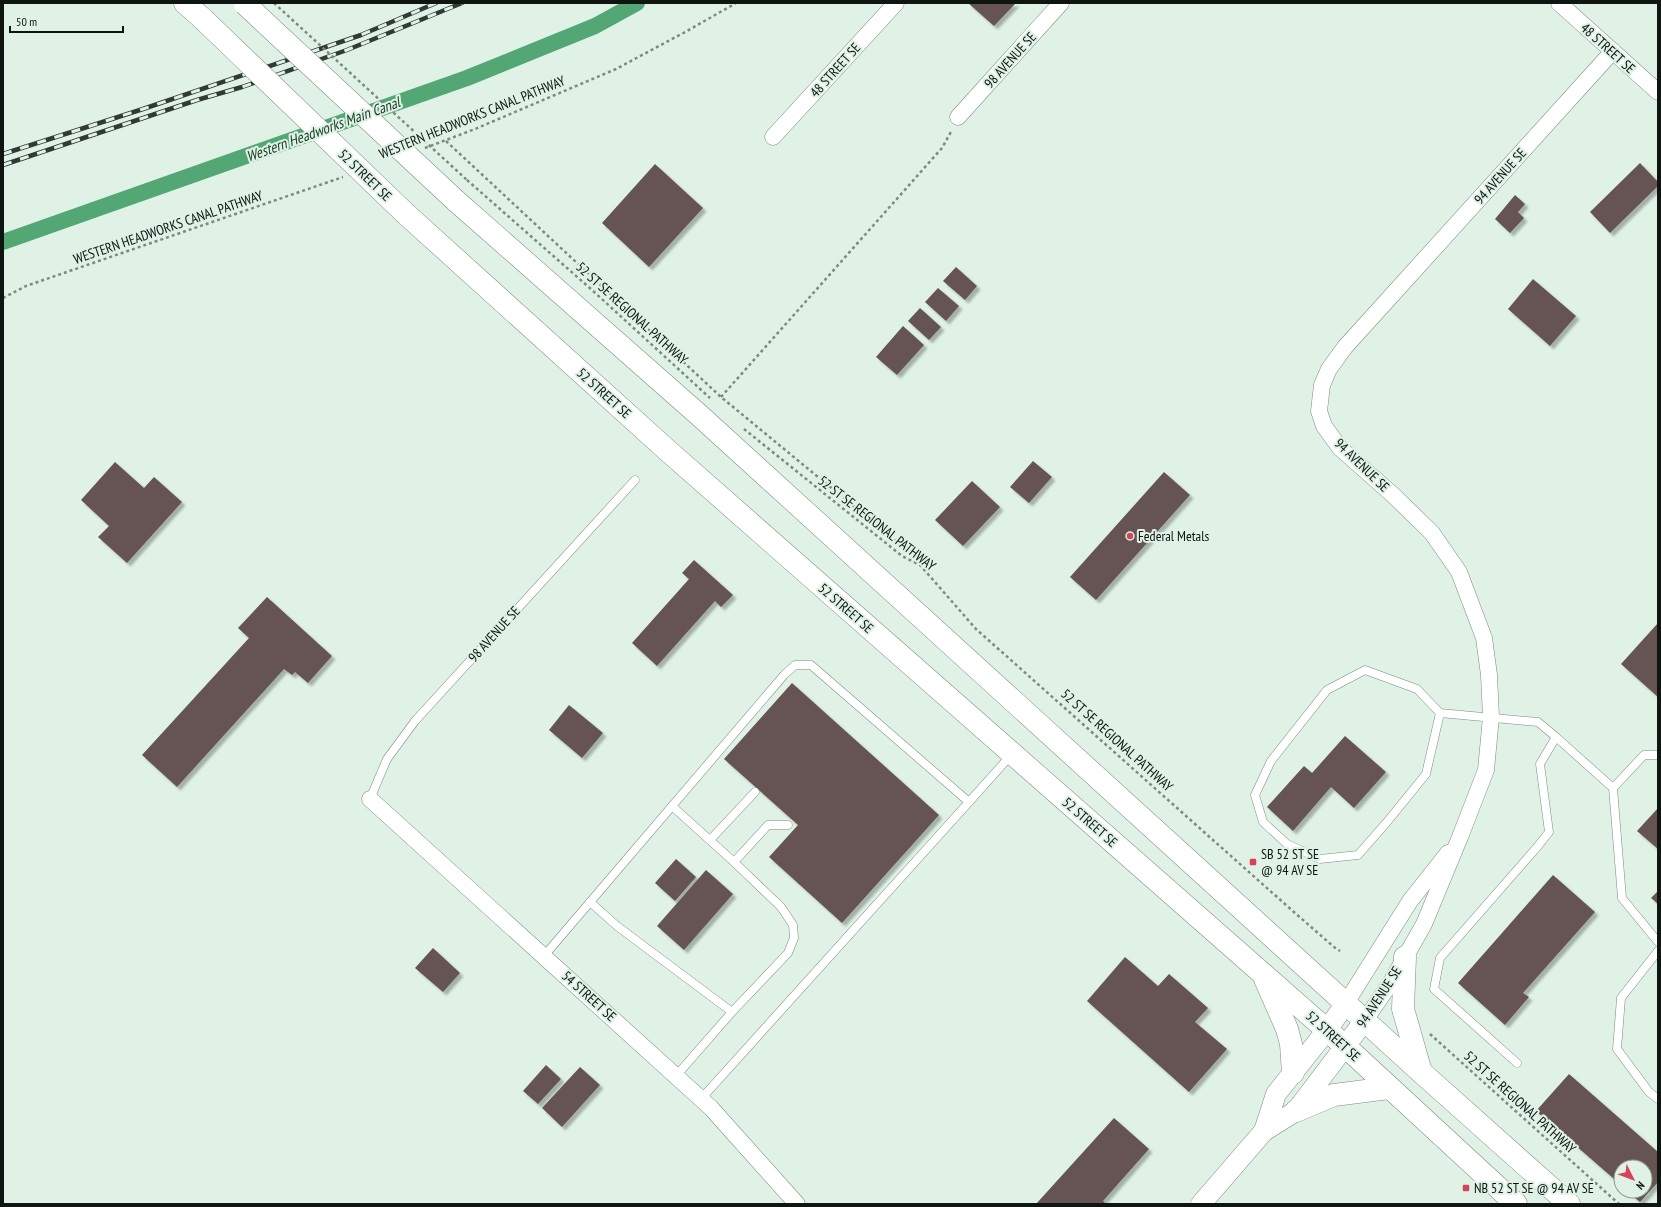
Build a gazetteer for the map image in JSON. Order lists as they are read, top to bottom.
{
  "streets": {
    "main road": ["52 STREET SE"],
    "street": [
      "48 STREET SE",
      "98 AVENUE SE",
      "94 AVENUE SE",
      "54 STREET SE"
    ],
    "path": ["WESTERN HEADWORKS CANAL PATHWAY", "52 ST SE REGIONAL PATHWAY"]
  },
  "crossings": [
    ["48 STREET SE", "94 AVENUE SE"],
    ["98 AVENUE SE", "54 STREET SE"],
    ["52 STREET SE", "94 AVENUE SE"]
  ],
  "water": ["Western Headworks Main Canal"],
  "places": {
    "other": ["Federal Metals"],
    "transit": ["SB 52 ST SE @ 94 AV SE", "NB 52 ST SE @ 94 AV SE"]
  },
  "scale_bar": "50 m",
  "north": "bottom right"
}
